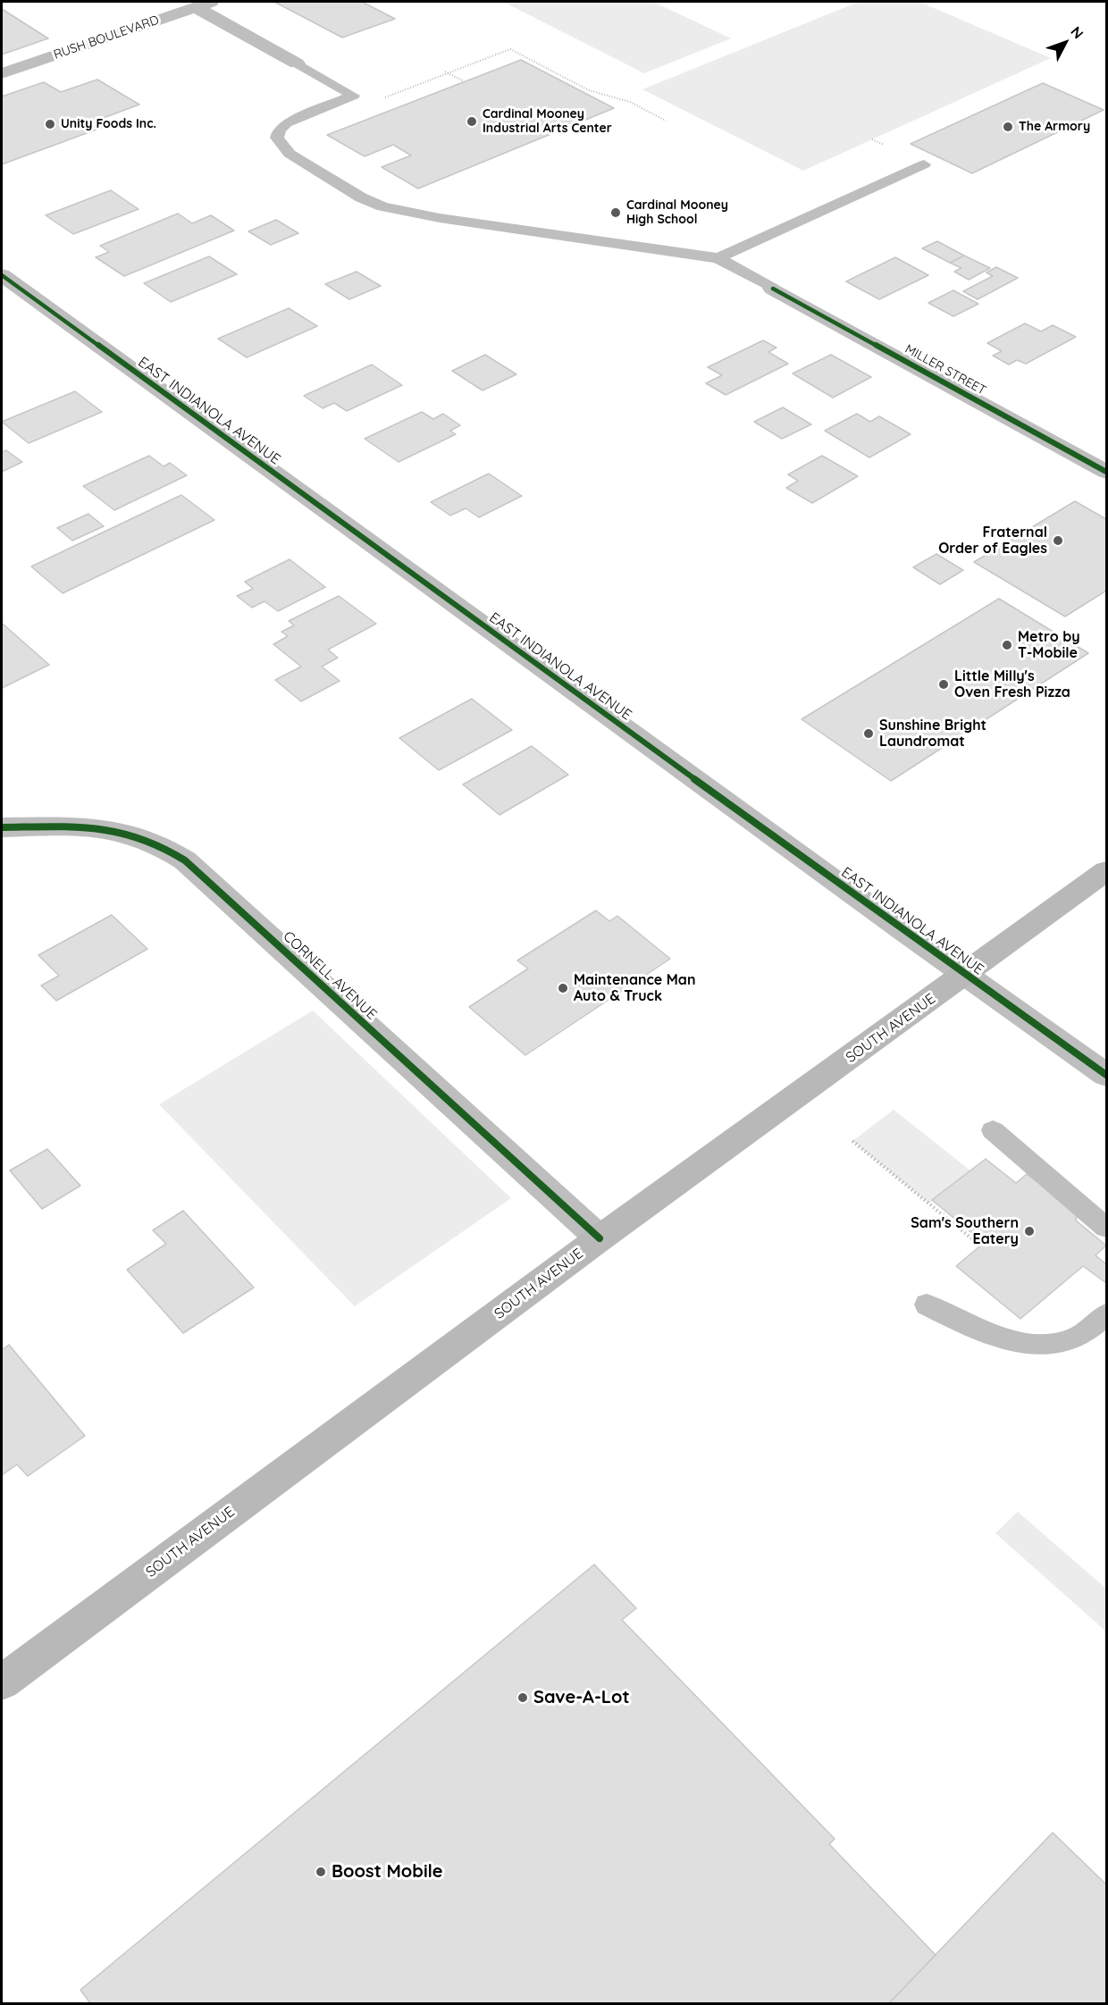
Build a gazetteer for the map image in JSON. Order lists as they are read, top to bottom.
{
  "streets": {
    "main road": ["SOUTH AVENUE"],
    "street": [
      "RUSH BOULEVARD",
      "MILLER STREET",
      "EAST INDIANOLA AVENUE",
      "CORNELL AVENUE"
    ]
  },
  "crossings": [
    ["EAST INDIANOLA AVENUE", "SOUTH AVENUE"],
    ["CORNELL AVENUE", "SOUTH AVENUE"]
  ],
  "places": [
    "Cardinal Mooney Industrial Arts Center",
    "Unity Foods Inc.",
    "The Armory",
    "Cardinal Mooney High School",
    "Fraternal Order of Eagles",
    "Metro by T-Mobile",
    "Little Milly's Oven Fresh Pizza",
    "Sunshine Bright Laundromat",
    "Maintenance Man Auto & Truck",
    "Sam's Southern Eatery",
    "Save-A-Lot",
    "Boost Mobile"
  ],
  "north": "top right"
}
